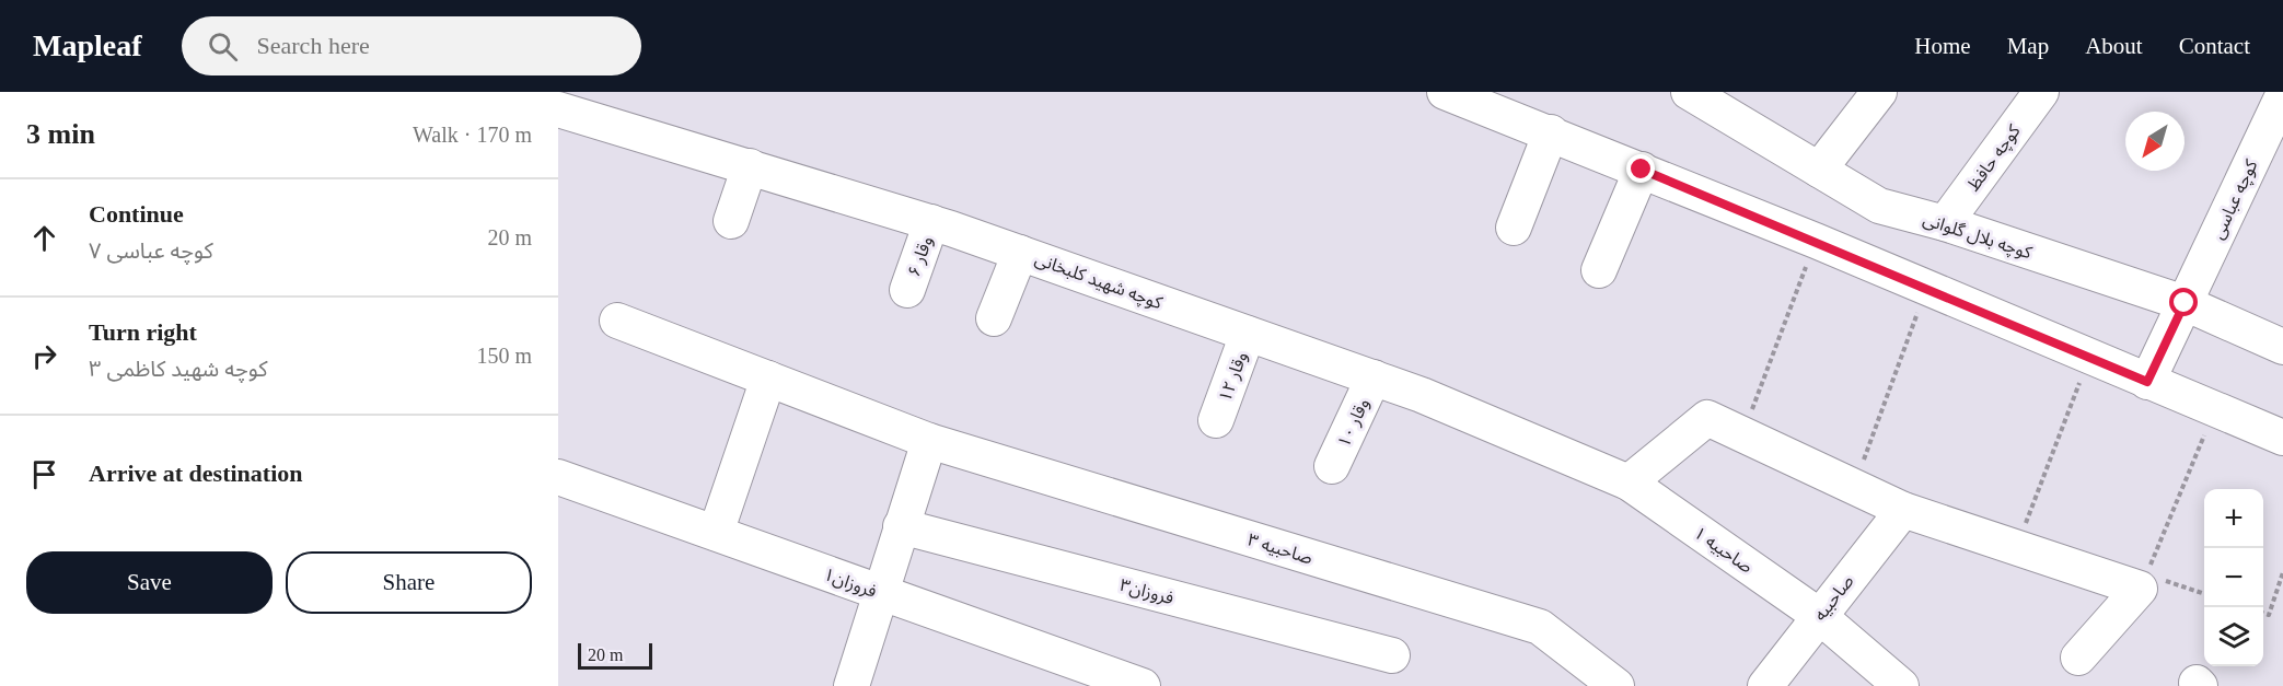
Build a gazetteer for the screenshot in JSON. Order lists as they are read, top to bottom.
{
  "streets": {
    "street": [
      "کوچه حافظ",
      "کوچه عباسی",
      "کوچه بلال گلوانی",
      "وقار ۶",
      "کوچه شهید کلبخانی",
      "وقار ۱۲",
      "وقار ۱۰",
      "صاحبیه ۳",
      "صاحبیه ۱",
      "فروزان۱",
      "فروزان۳",
      "صاحبیه"
    ]
  },
  "crossings": [
    ["کوچه حافظ", "کوچه بلال گلوانی"],
    ["کوچه عباسی", "کوچه بلال گلوانی"],
    ["وقار ۶", "کوچه شهید کلبخانی"],
    ["کوچه شهید کلبخانی", "وقار ۱۲"],
    ["کوچه شهید کلبخانی", "وقار ۱۰"],
    ["کوچه شهید کلبخانی", "صاحبیه ۱"],
    ["صاحبیه ۱", "صاحبیه"]
  ],
  "scale_bar": "20 m",
  "north": "bottom left",
  "page": {
    "header": "Mapleaf",
    "search": "Search here",
    "nav": [
      "Home",
      "Map",
      "About",
      "Contact"
    ],
    "heading": ["3 min", "Walk · 170 m"],
    "list": [
      ["Continue", "کوچه عباسی ۷", "20 m"],
      ["Turn right", "کوچه شهید کاظمی ۳", "150 m"],
      "Arrive at destination"
    ],
    "map_buttons": ["+", "−"],
    "buttons": ["Save", "Share"],
    "scale": "20 m"
  }
}
